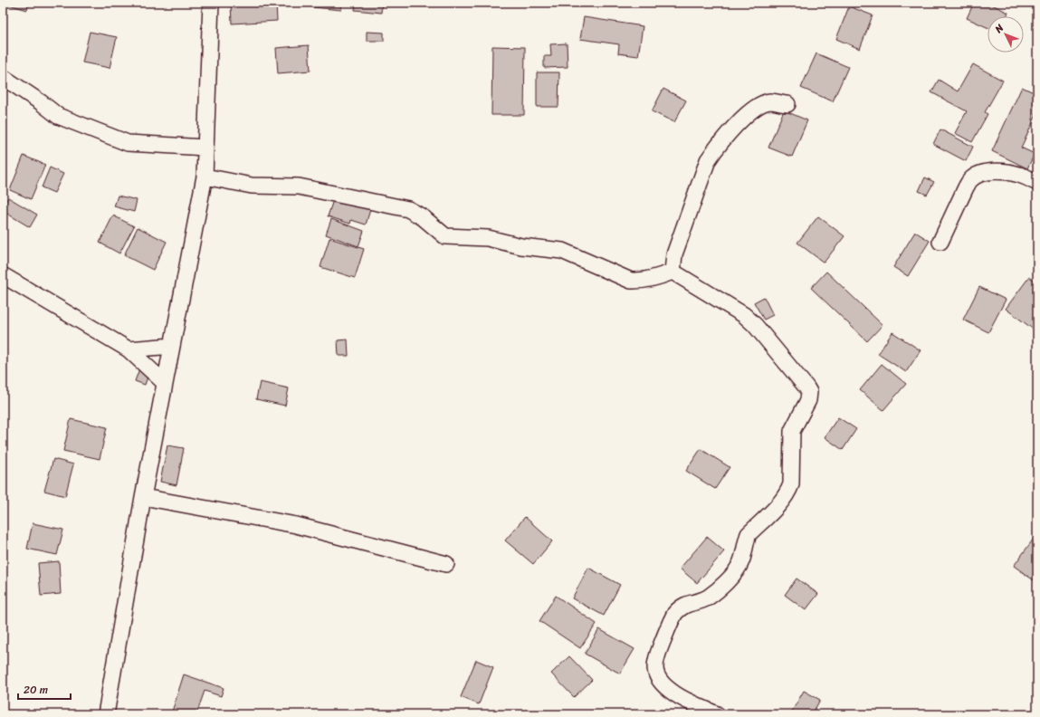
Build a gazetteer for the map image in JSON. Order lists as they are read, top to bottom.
{
  "scale_bar": "20 m",
  "north": "top left"
}
